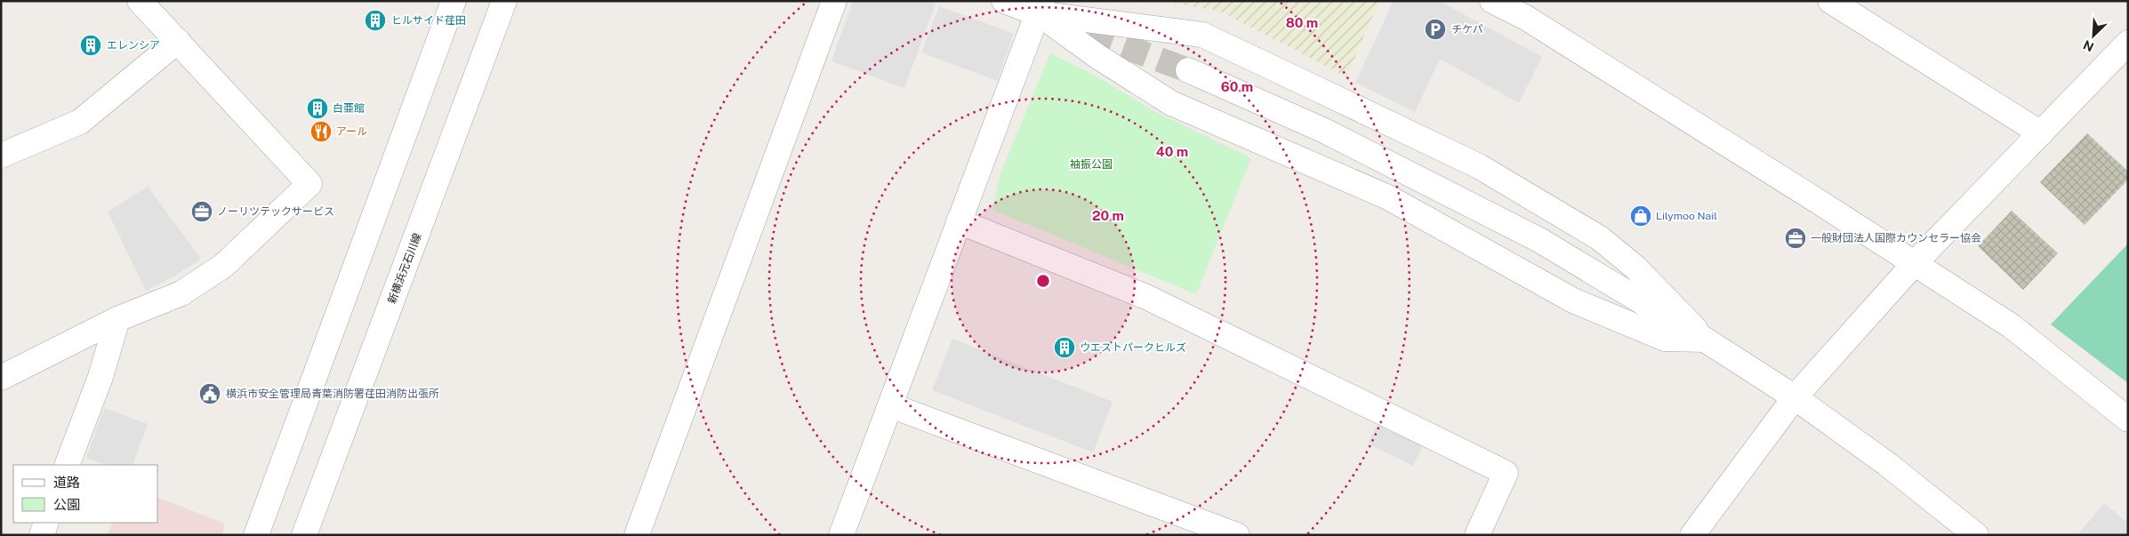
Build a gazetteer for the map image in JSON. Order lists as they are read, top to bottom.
{
  "streets": {
    "street": ["新横浜元石川線"]
  },
  "parks": ["袖振公園"],
  "places": {
    "building": [
      "ヒルサイド荏田",
      "エレンシア",
      "白亜館",
      "ウエストパークヒルズ"
    ],
    "parking": ["チケパ"],
    "restaurant": ["アール"],
    "office": ["ノーリツテックサービス", "一般財団法人国際カウンセラー協会"],
    "shop": ["Lilymoo Nail"],
    "public building": ["横浜市安全管理局青葉消防署荏田消防出張所"]
  },
  "legend": ["道路", "公園"],
  "north": "bottom left",
  "rings": [
    "80 m",
    "60 m",
    "40 m",
    "20 m"
  ]
}
